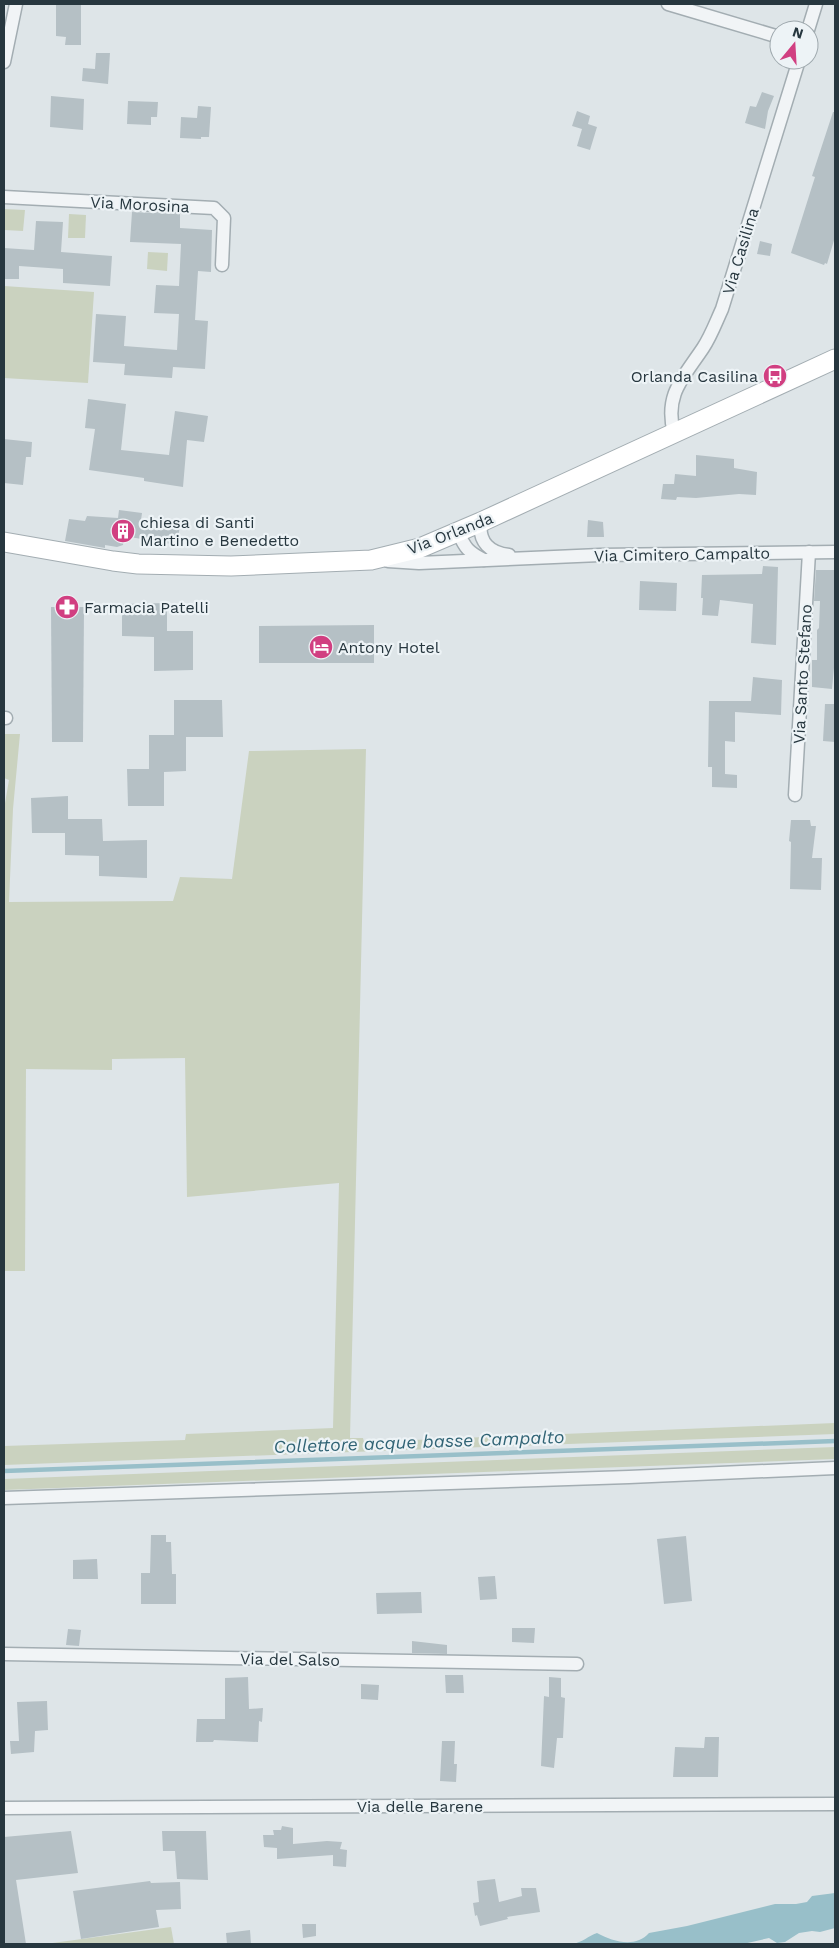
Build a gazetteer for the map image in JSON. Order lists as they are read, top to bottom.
{
  "streets": {
    "main road": ["Via Orlanda"],
    "street": [
      "Via Morosina",
      "Via Casilina",
      "Via Cimitero Campalto",
      "Via Santo Stefano",
      "Via del Salso",
      "Via delle Barene"
    ]
  },
  "crossings": [
    ["Via Casilina", "Via Orlanda"],
    ["Via Orlanda", "Via Cimitero Campalto"],
    ["Via Cimitero Campalto", "Via Santo Stefano"]
  ],
  "water": ["Collettore acque basse Campalto"],
  "places": {
    "bus stop": ["Orlanda Casilina"],
    "building": ["chiesa di Santi Martino e Benedetto"],
    "pharmacy": ["Farmacia Patelli"],
    "hotel": ["Antony Hotel"]
  },
  "north": "top"
}
